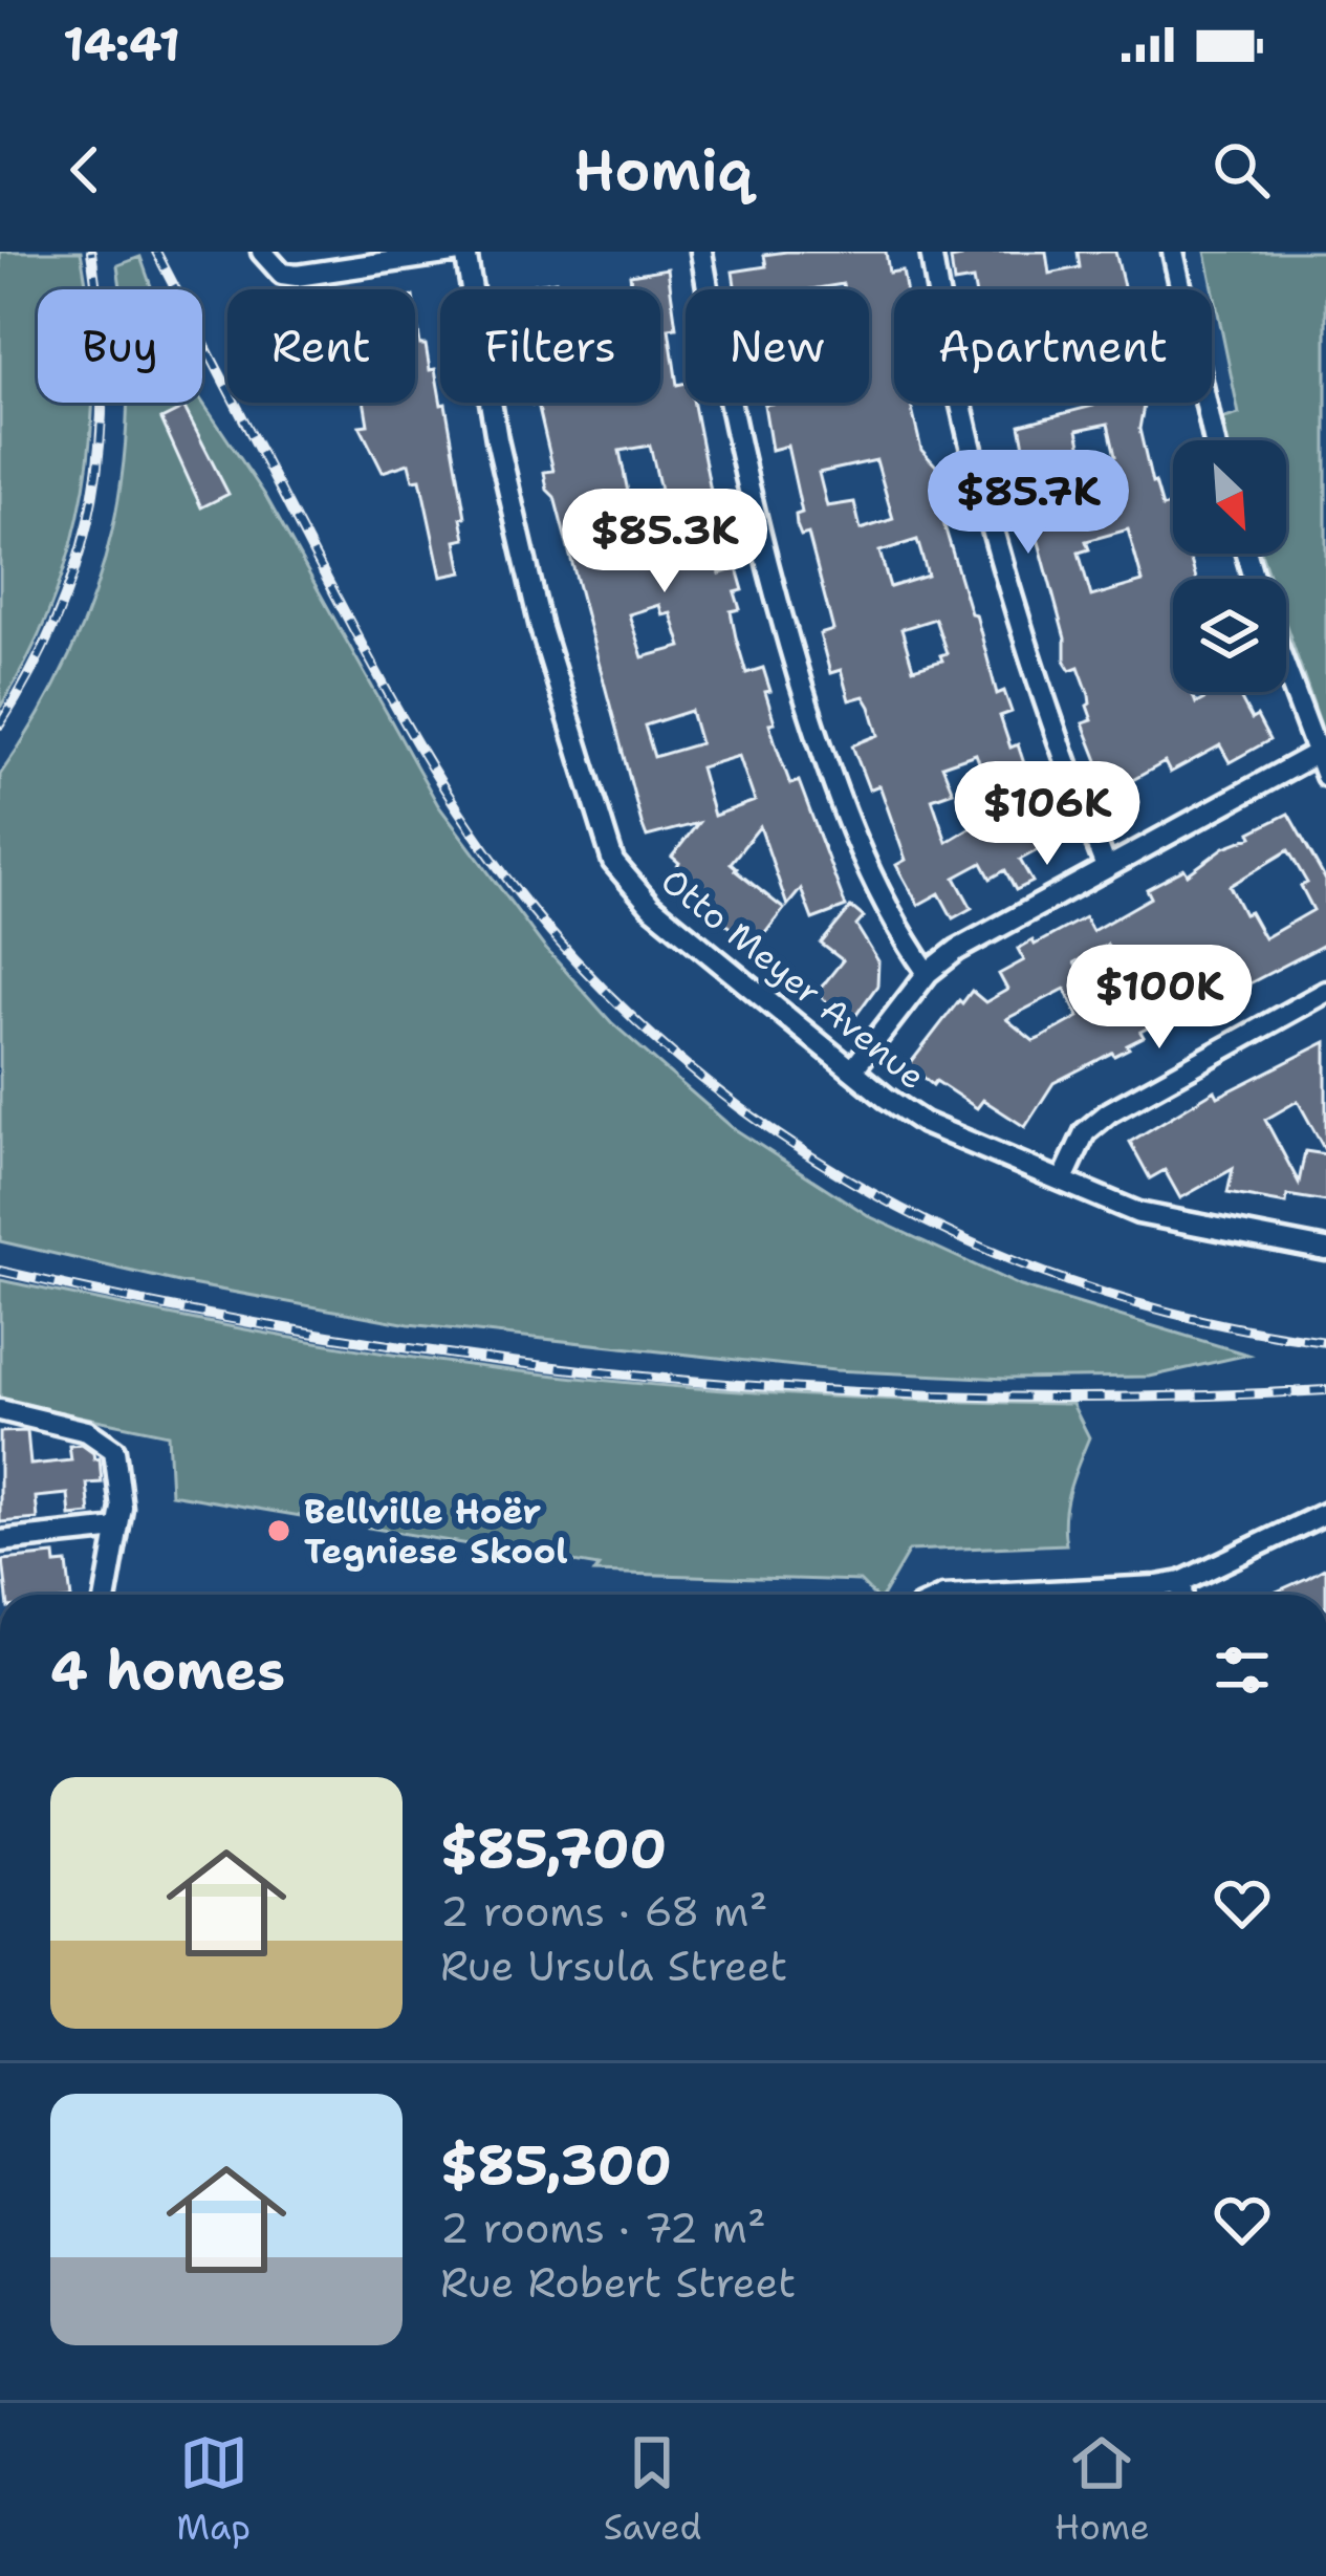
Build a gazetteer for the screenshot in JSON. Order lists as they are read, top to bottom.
{
  "streets": {
    "street": ["Otto Meyer Avenue"]
  },
  "places": ["Bellville Hoër Tegniese Skool"],
  "north": "bottom right",
  "page": {
    "status": "14:41",
    "header": "Homiq",
    "chip": [
      "Buy",
      "Rent",
      "Filters",
      "New",
      "Apartment"
    ],
    "price": [
      "$85.7K",
      "$85.3K",
      "$106K",
      "$100K"
    ],
    "heading": "4 homes",
    "list": [
      {
        "name": "$85,700",
        "note": "2 rooms · 68 m² · Rue Ursula Street"
      },
      {
        "name": "$85,300",
        "note": "2 rooms · 72 m² · Rue Robert Street"
      }
    ],
    "tabs": ["Map", "Saved", "Home"]
  }
}
